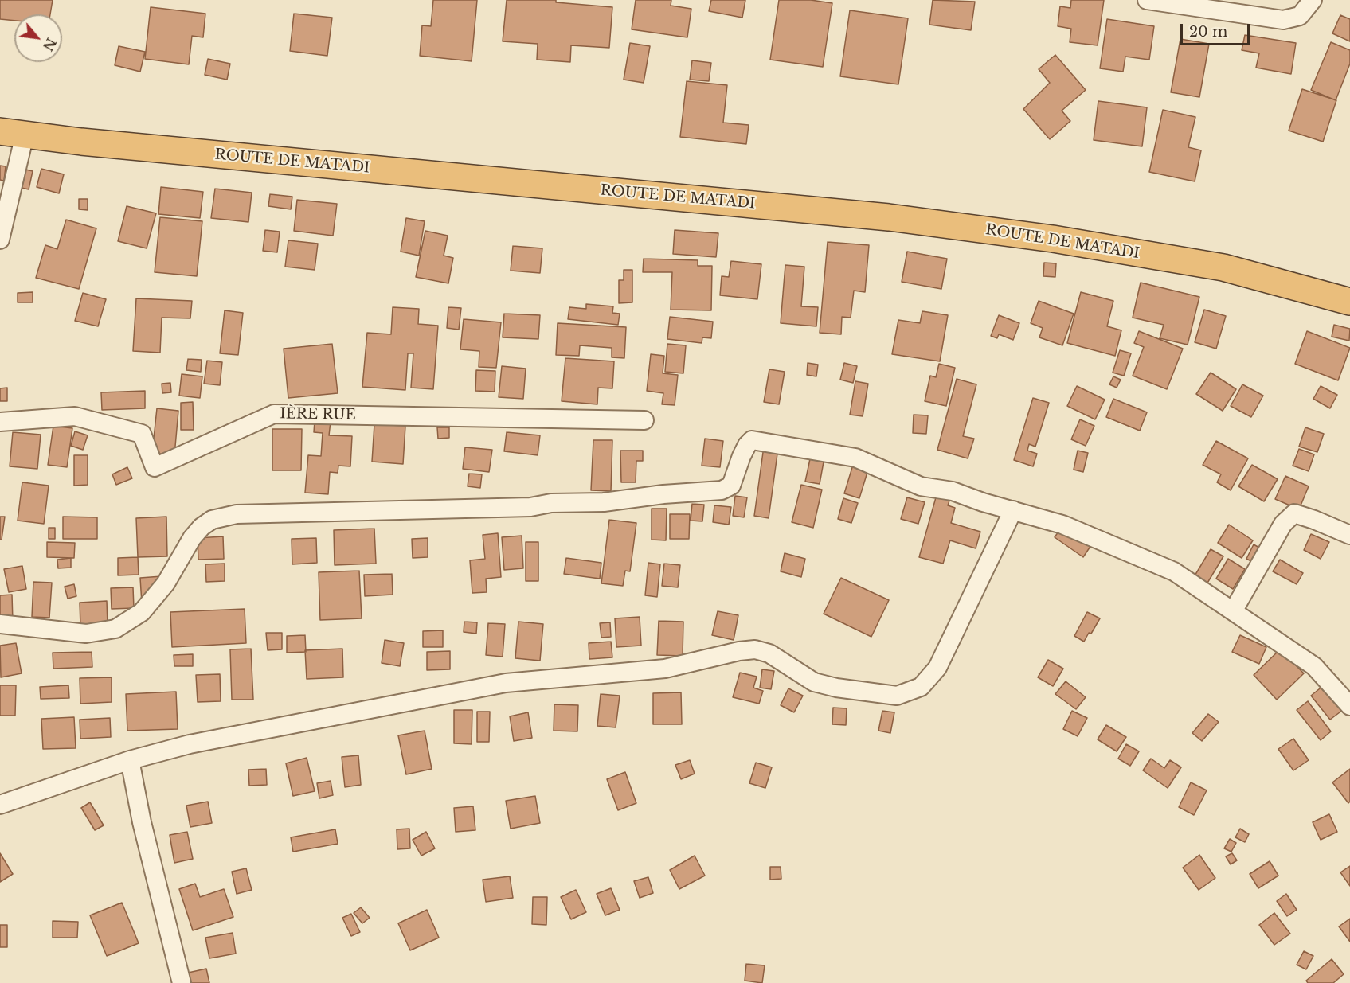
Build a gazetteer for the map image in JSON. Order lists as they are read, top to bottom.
{
  "streets": {
    "highway": ["ROUTE DE MATADI"],
    "street": ["IÈRE RUE"]
  },
  "scale_bar": "20 m",
  "north": "bottom right"
}
